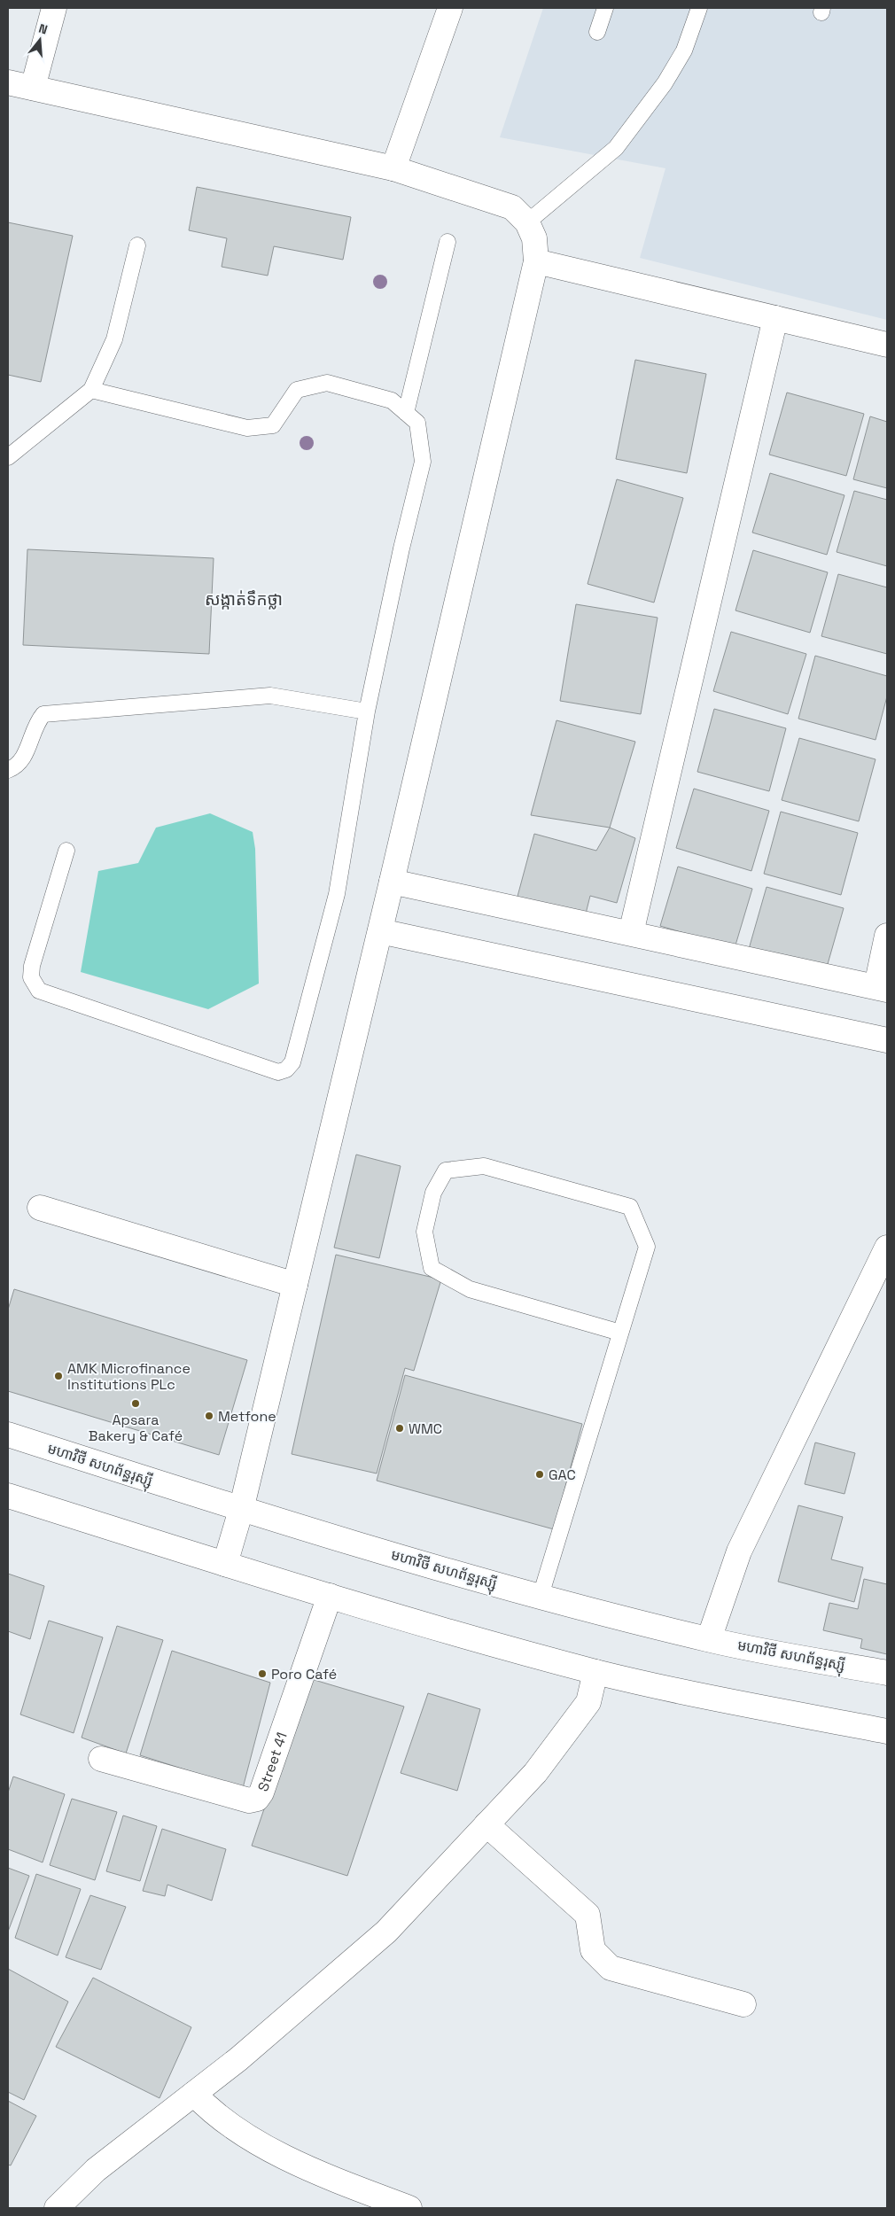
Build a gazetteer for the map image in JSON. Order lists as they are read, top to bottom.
{
  "streets": {
    "main road": ["មហាវិថី សហព័ន្ធរុស្ស៊ី", "Street 41"]
  },
  "districts": ["សង្កាត់ទឹកថ្លា"],
  "places": [
    "AMK Microfinance Institutions PLc",
    "Apsara Bakery & Café",
    "Metfone",
    "WMC",
    "GAC",
    "Poro Café"
  ],
  "north": "top"
}
